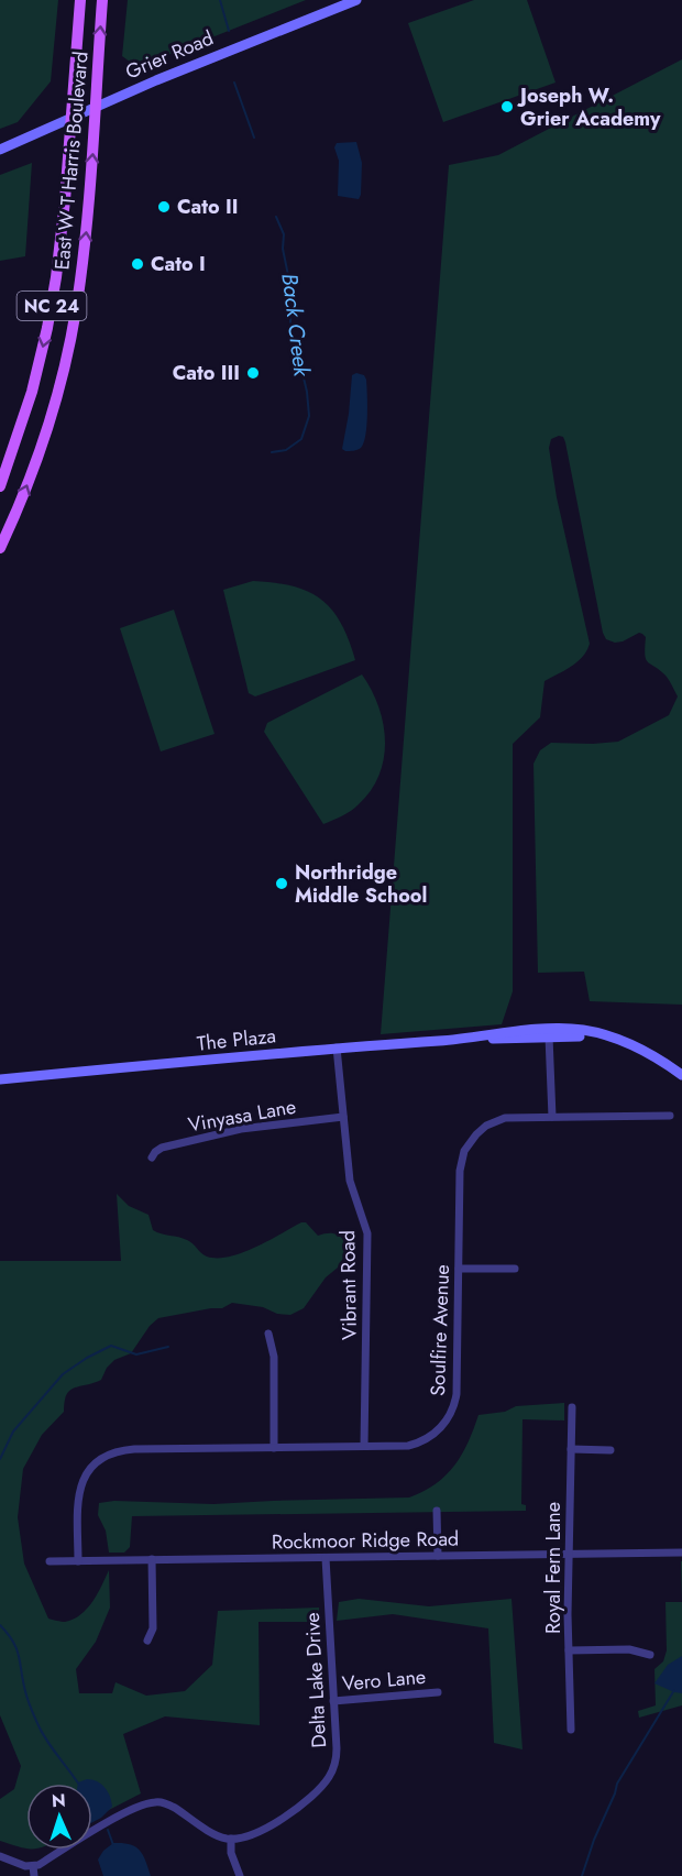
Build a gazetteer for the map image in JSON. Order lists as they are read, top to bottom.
{
  "streets": {
    "main road": ["East W T Harris Boulevard", "NC 24"],
    "street": [
      "Grier Road",
      "The Plaza",
      "Vinyasa Lane",
      "Vibrant Road",
      "Soulfire Avenue",
      "Rockmoor Ridge Road",
      "Royal Fern Lane",
      "Delta Lake Drive",
      "Vero Lane"
    ]
  },
  "crossings": [
    ["Grier Road", "East W T Harris Boulevard"],
    ["The Plaza", "Vibrant Road"],
    ["Vinyasa Lane", "Vibrant Road"],
    ["Vibrant Road", "Soulfire Avenue"],
    ["Soulfire Avenue", "Rockmoor Ridge Road"],
    ["Rockmoor Ridge Road", "Royal Fern Lane"],
    ["Rockmoor Ridge Road", "Delta Lake Drive"],
    ["Delta Lake Drive", "Vero Lane"]
  ],
  "water": ["Back Creek"],
  "places": [
    "Joseph W. Grier Academy",
    "Cato II",
    "Cato I",
    "Cato III",
    "Northridge Middle School"
  ],
  "north": "top"
}
